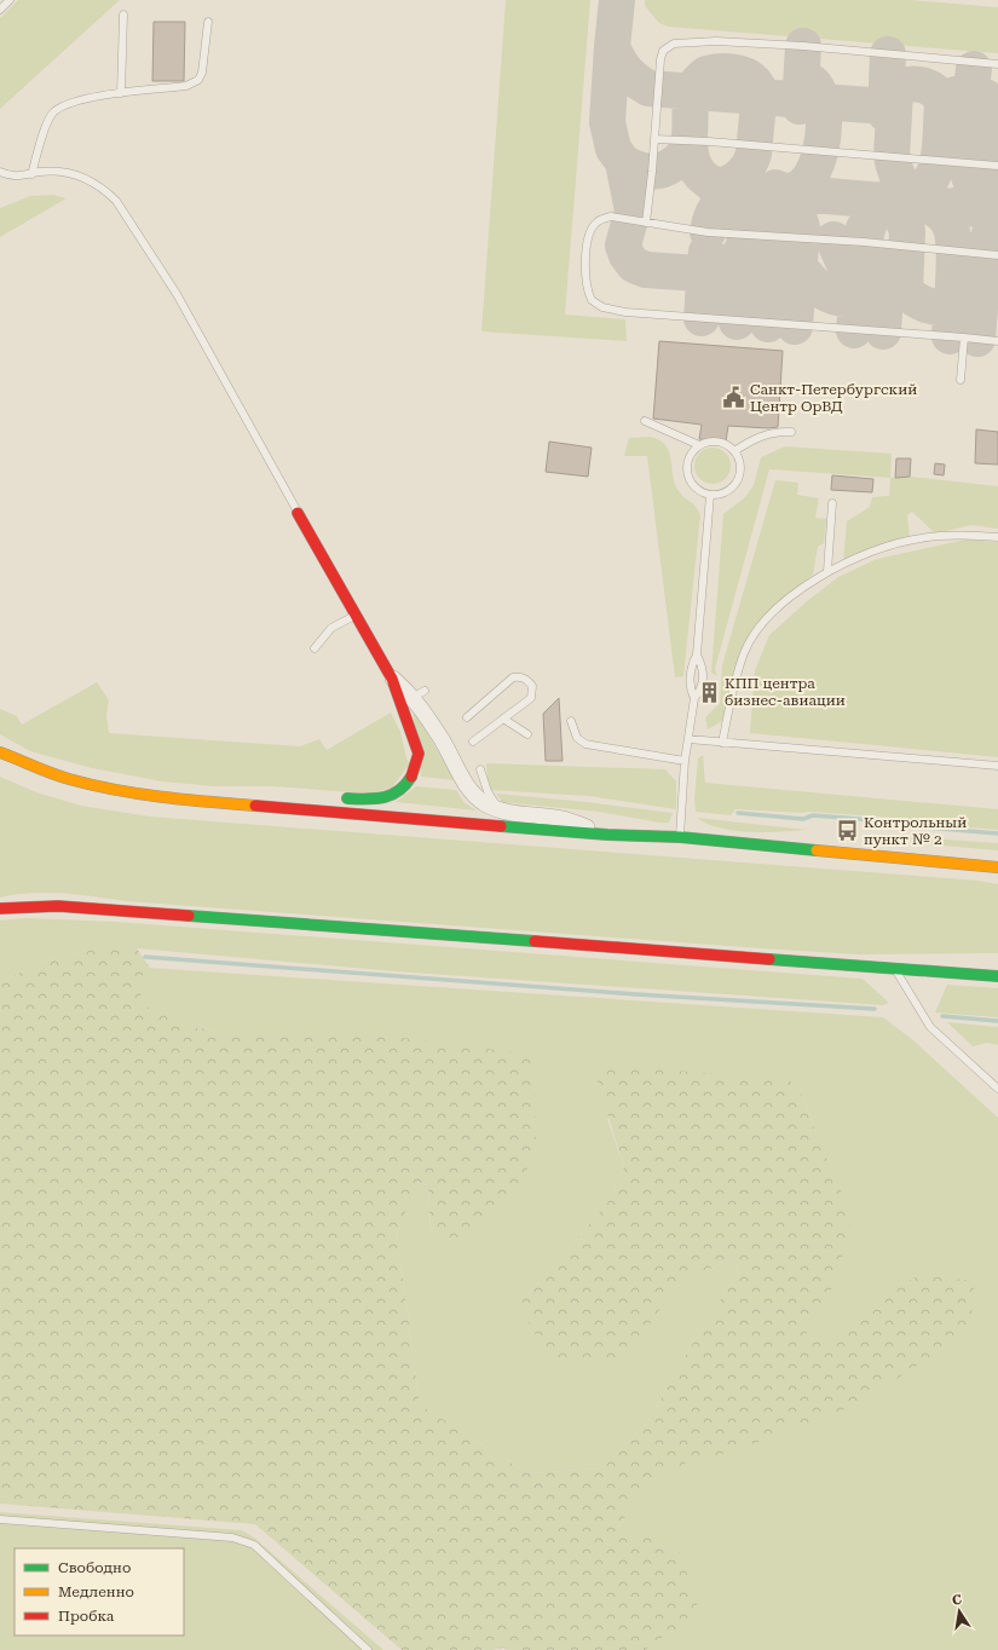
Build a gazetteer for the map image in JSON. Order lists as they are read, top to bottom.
{
  "places": {
    "public building": ["Санкт-Петербургский Центр ОрВД"],
    "building": ["КПП центра бизнес-авиации"],
    "bus stop": ["Контрольный пункт № 2"]
  },
  "legend": ["Свободно", "Медленно", "Пробка"],
  "north": "top"
}
